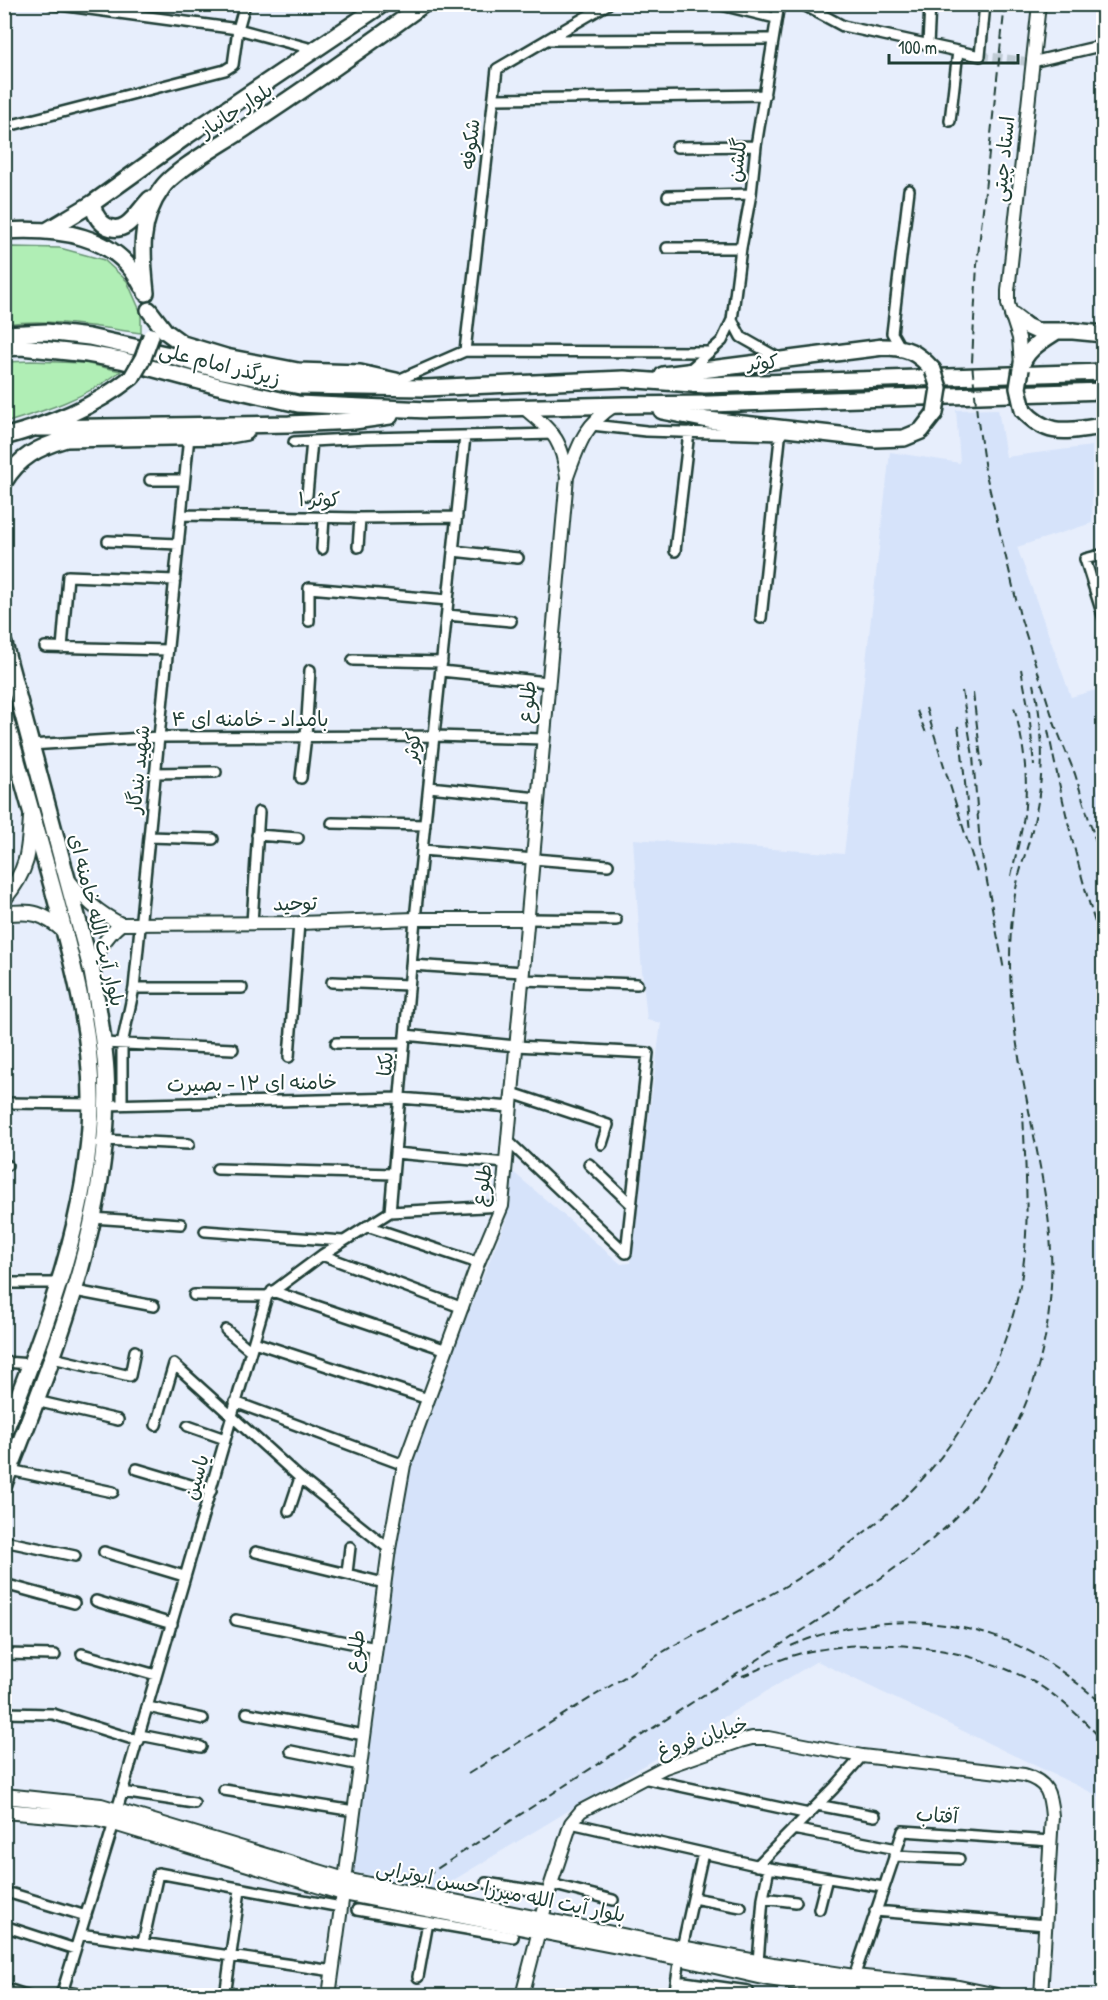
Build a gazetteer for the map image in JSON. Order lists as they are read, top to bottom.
{
  "streets": {
    "main road": [
      "بلوار جانباز",
      "کوثر",
      "زیرگذر امام علی",
      "بلوار آیت الله خامنه ای",
      "بلوار آیت الله میرزا حسن ابوترابی"
    ],
    "street": [
      "شکوفه",
      "استاد چیتی",
      "گلشن",
      "کوثر ۱",
      "طلوع",
      "بامداد - خامنه ای ۴",
      "شهید بندگار",
      "توحید",
      "یکتا",
      "خامنه ای ۱۲ - بصیرت",
      "یاسین",
      "خیابان فروغ",
      "آفتاب"
    ]
  },
  "crossings": [
    ["کوثر", "زیرگذر امام علی"],
    ["کوثر", "کوثر ۱"],
    ["کوثر", "بامداد - خامنه ای ۴"],
    ["کوثر", "توحید"],
    ["کوثر", "یکتا"],
    ["کوثر ۱", "شهید بندگار"],
    ["طلوع", "بامداد - خامنه ای ۴"],
    ["طلوع", "توحید"],
    ["طلوع", "خامنه ای ۱۲ - بصیرت"],
    ["طلوع", "بلوار آیت الله میرزا حسن ابوترابی"],
    ["بامداد - خامنه ای ۴", "شهید بندگار"],
    ["بامداد - خامنه ای ۴", "بلوار آیت الله خامنه ای"],
    ["شهید بندگار", "توحید"],
    ["شهید بندگار", "خامنه ای ۱۲ - بصیرت"],
    ["توحید", "یکتا"],
    ["بلوار آیت الله خامنه ای", "خامنه ای ۱۲ - بصیرت"],
    ["یکتا", "خامنه ای ۱۲ - بصیرت"],
    ["یاسین", "بلوار آیت الله میرزا حسن ابوترابی"],
    ["خیابان فروغ", "آفتاب"],
    ["آفتاب", "بلوار آیت الله میرزا حسن ابوترابی"]
  ],
  "scale_bar": "100 m"
}
